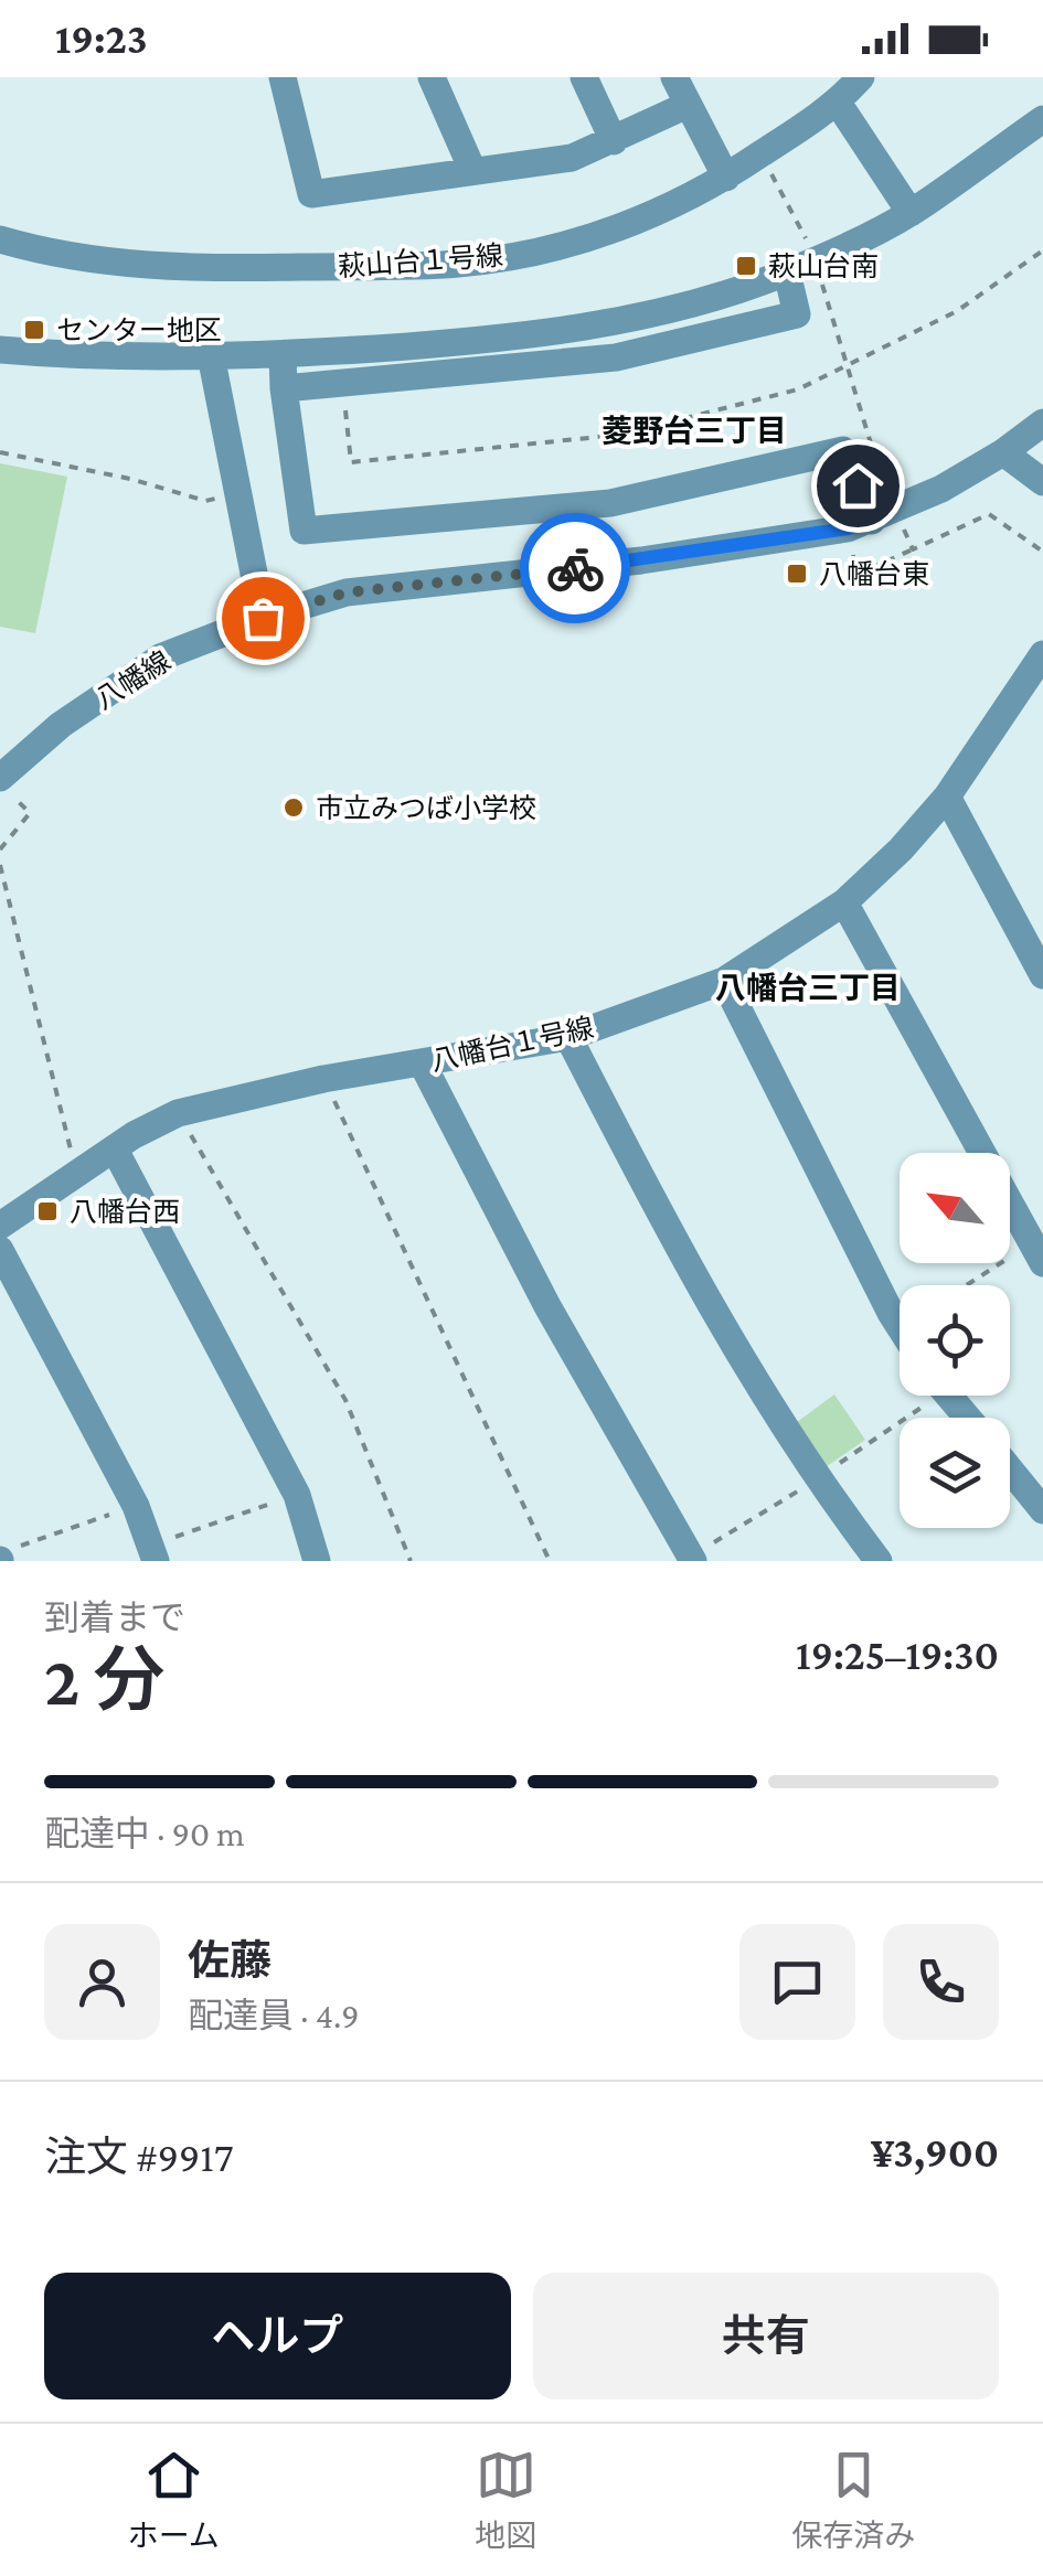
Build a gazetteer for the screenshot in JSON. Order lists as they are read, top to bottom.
{
  "streets": {
    "street": ["萩山台１号線", "八幡線", "八幡台１号線"]
  },
  "districts": ["菱野台三丁目", "八幡台三丁目"],
  "places": {
    "transit": [
      "萩山台南",
      "センター地区",
      "八幡台東",
      "八幡台西"
    ],
    "other": ["市立みつば小学校"]
  },
  "north": "top left",
  "page": {
    "status": "19:23",
    "heading": ["2 分", "到着まで", "19:25–19:30"],
    "panel": [
      "佐藤",
      "配達員 · 4.9",
      "注文 #9917",
      "¥3,900"
    ],
    "bar": "配達中 · 90 m",
    "buttons": ["ヘルプ", "共有"],
    "tabs": ["ホーム", "地図", "保存済み"]
  }
}
